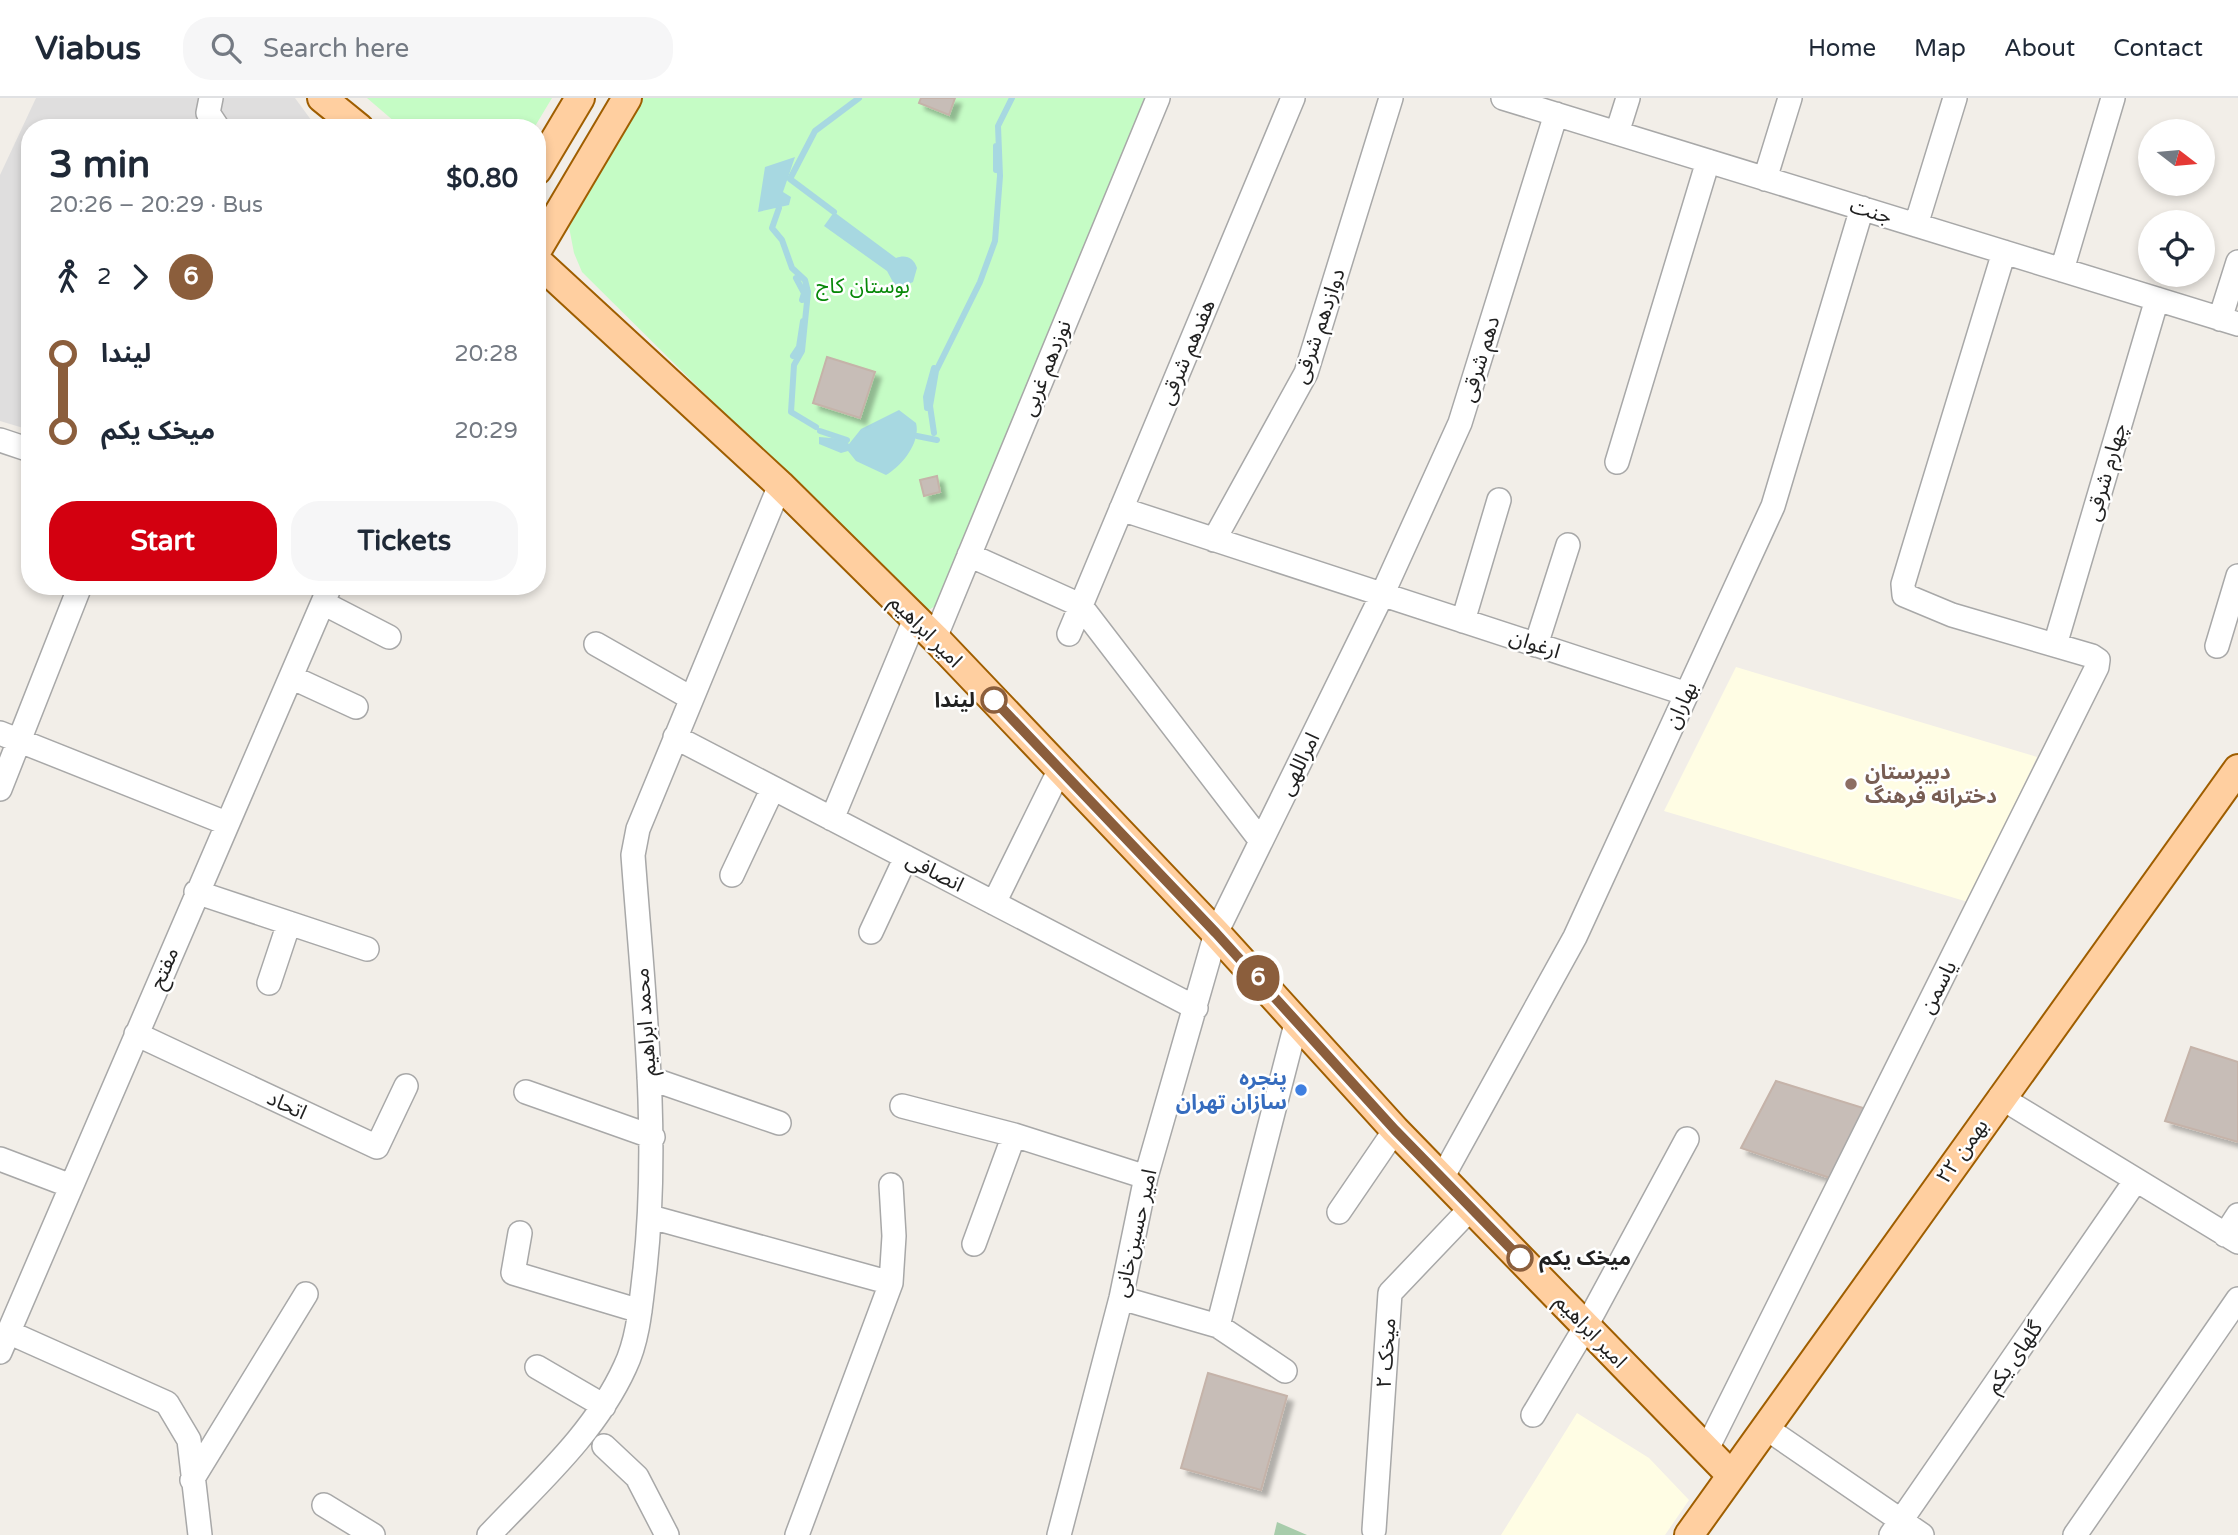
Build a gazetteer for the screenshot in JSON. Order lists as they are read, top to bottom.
{
  "streets": {
    "main road": ["امیر ابراهیم", "۲۲ بهمن"],
    "street": [
      "جنت",
      "دوازدهم شرقی",
      "هفدهم شرقی",
      "دهم شرقی",
      "نوزدهم غربی",
      "چهارم شرقی",
      "ارغوان",
      "بهاران",
      "امراللهی",
      "انصافی",
      "مفتح",
      "یاسمن",
      "محمد ابراهیم",
      "اتحاد",
      "امیر حسین‌خانی",
      "میخک ۲",
      "گلهای یکم"
    ]
  },
  "crossings": [
    ["جنت", "دهم شرقی"],
    ["جنت", "چهارم شرقی"],
    ["جنت", "بهاران"],
    ["جنت", "یاسمن"],
    ["دوازدهم شرقی", "ارغوان"],
    ["هفدهم شرقی", "ارغوان"],
    ["دهم شرقی", "ارغوان"],
    ["دهم شرقی", "امراللهی"],
    ["نوزدهم غربی", "امیر ابراهیم"],
    ["نوزدهم غربی", "انصافی"],
    ["چهارم شرقی", "یاسمن"],
    ["امیر ابراهیم", "بهاران"],
    ["امیر ابراهیم", "امراللهی"],
    ["امیر ابراهیم", "یاسمن"],
    ["امیر ابراهیم", "محمد ابراهیم"],
    ["امیر ابراهیم", "۲۲ بهمن"],
    ["امیر ابراهیم", "امیر حسین‌خانی"],
    ["امیر ابراهیم", "میخک ۲"],
    ["ارغوان", "بهاران"],
    ["ارغوان", "امراللهی"],
    ["امراللهی", "امیر حسین‌خانی"],
    ["انصافی", "محمد ابراهیم"],
    ["انصافی", "امیر حسین‌خانی"],
    ["مفتح", "اتحاد"]
  ],
  "parks": ["بوستان کاج"],
  "places": [
    "لیندا",
    "دبیرستان دخترانه فرهنگ",
    "پنجره سازان تهران",
    "میخک یکم"
  ],
  "lines": ["bus line 6"],
  "north": "right",
  "page": {
    "header": "Viabus",
    "search": "Search here",
    "nav": [
      "Home",
      "Map",
      "About",
      "Contact"
    ],
    "on_map": "6",
    "heading": ["3 min", "20:26 – 20:29 · Bus", "$0.80"],
    "legs": ["2", "6"],
    "list": [
      {
        "name": "لیندا",
        "value": "20:28"
      },
      {
        "name": "میخک یکم",
        "value": "20:29"
      }
    ],
    "buttons": ["Start", "Tickets"]
  }
}
